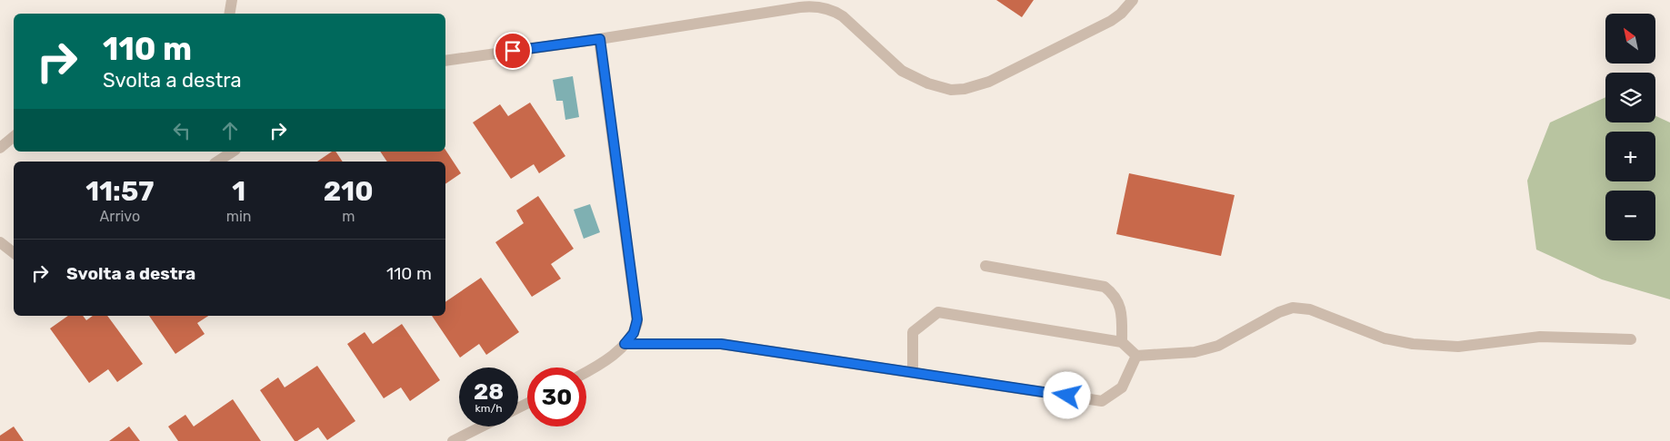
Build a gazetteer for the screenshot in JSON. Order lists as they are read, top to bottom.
{
  "north": "top left",
  "page": {
    "map_buttons": ["+", "−"],
    "turn": ["110 m", "Svolta a destra"],
    "eta": [
      "11:57",
      "Arrivo",
      "1",
      "min",
      "210",
      "m"
    ],
    "list": [
      {
        "name": "Svolta a destra",
        "value": "110 m"
      }
    ],
    "speed": "28 km/h",
    "limit": "30"
  }
}
